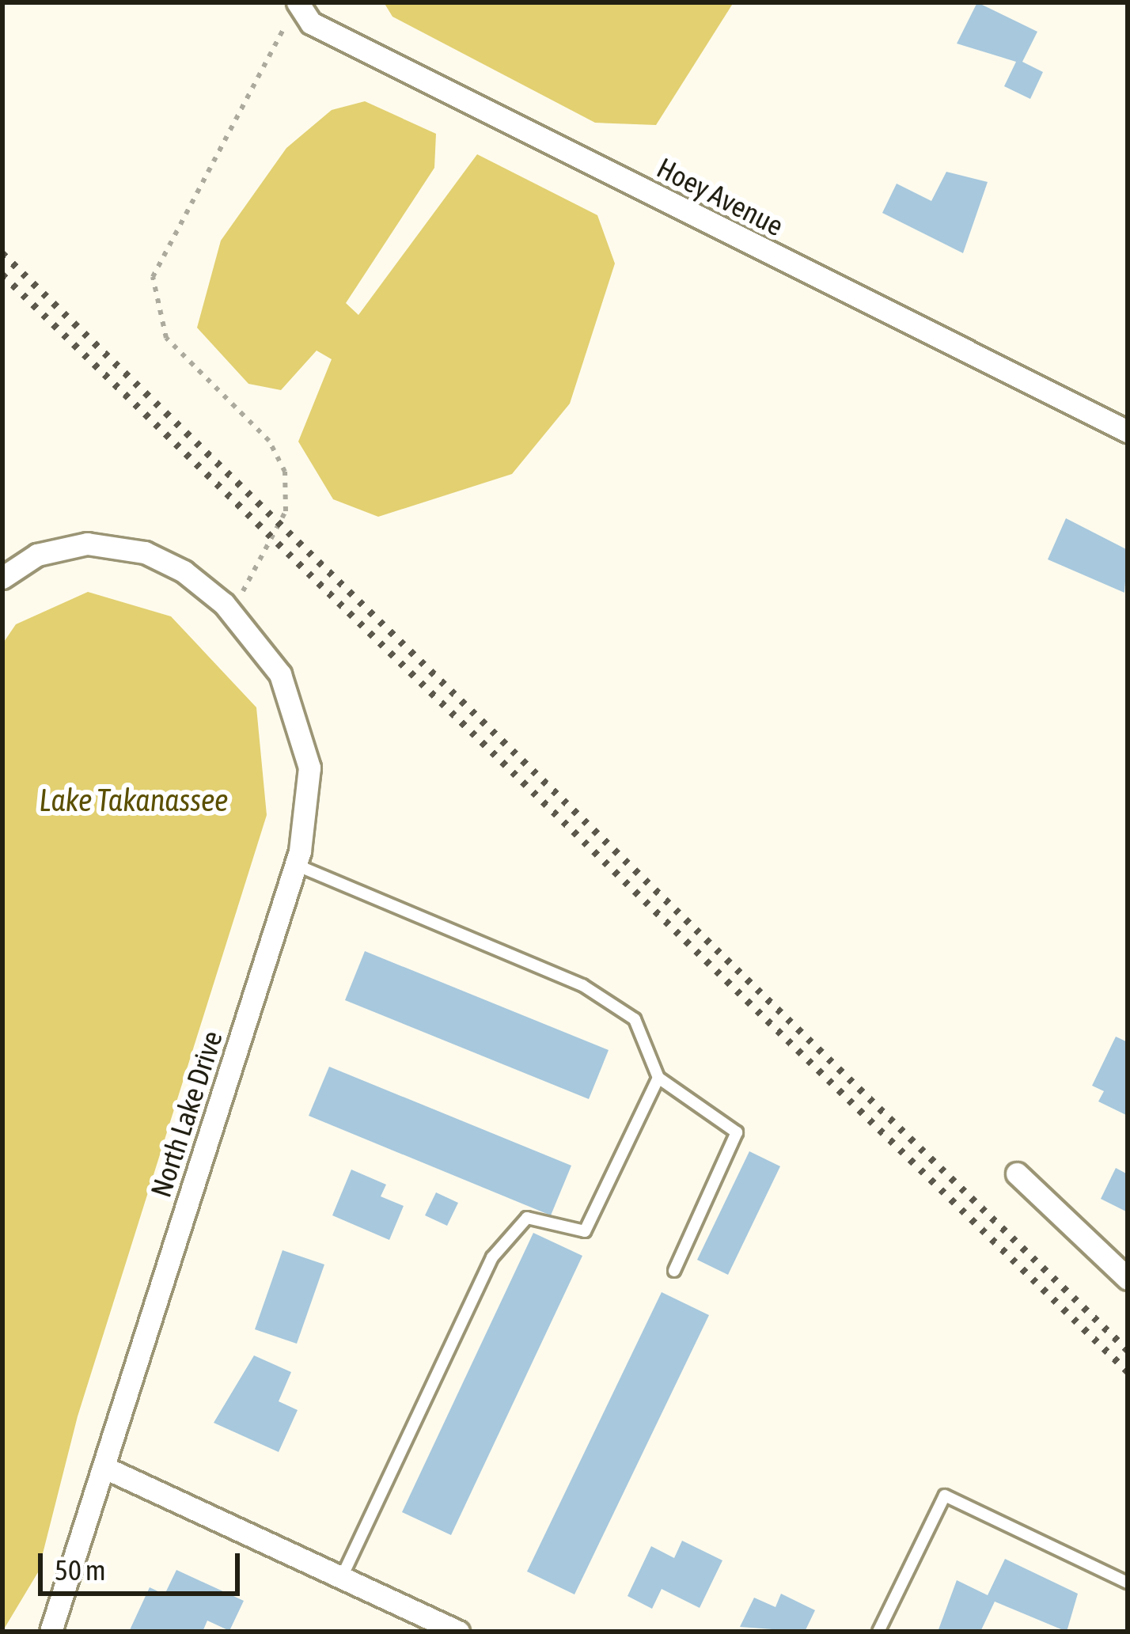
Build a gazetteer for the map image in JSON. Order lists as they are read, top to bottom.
{
  "streets": {
    "street": ["Hoey Avenue", "North Lake Drive"]
  },
  "water": ["Lake Takanassee"],
  "scale_bar": "50 m"
}
